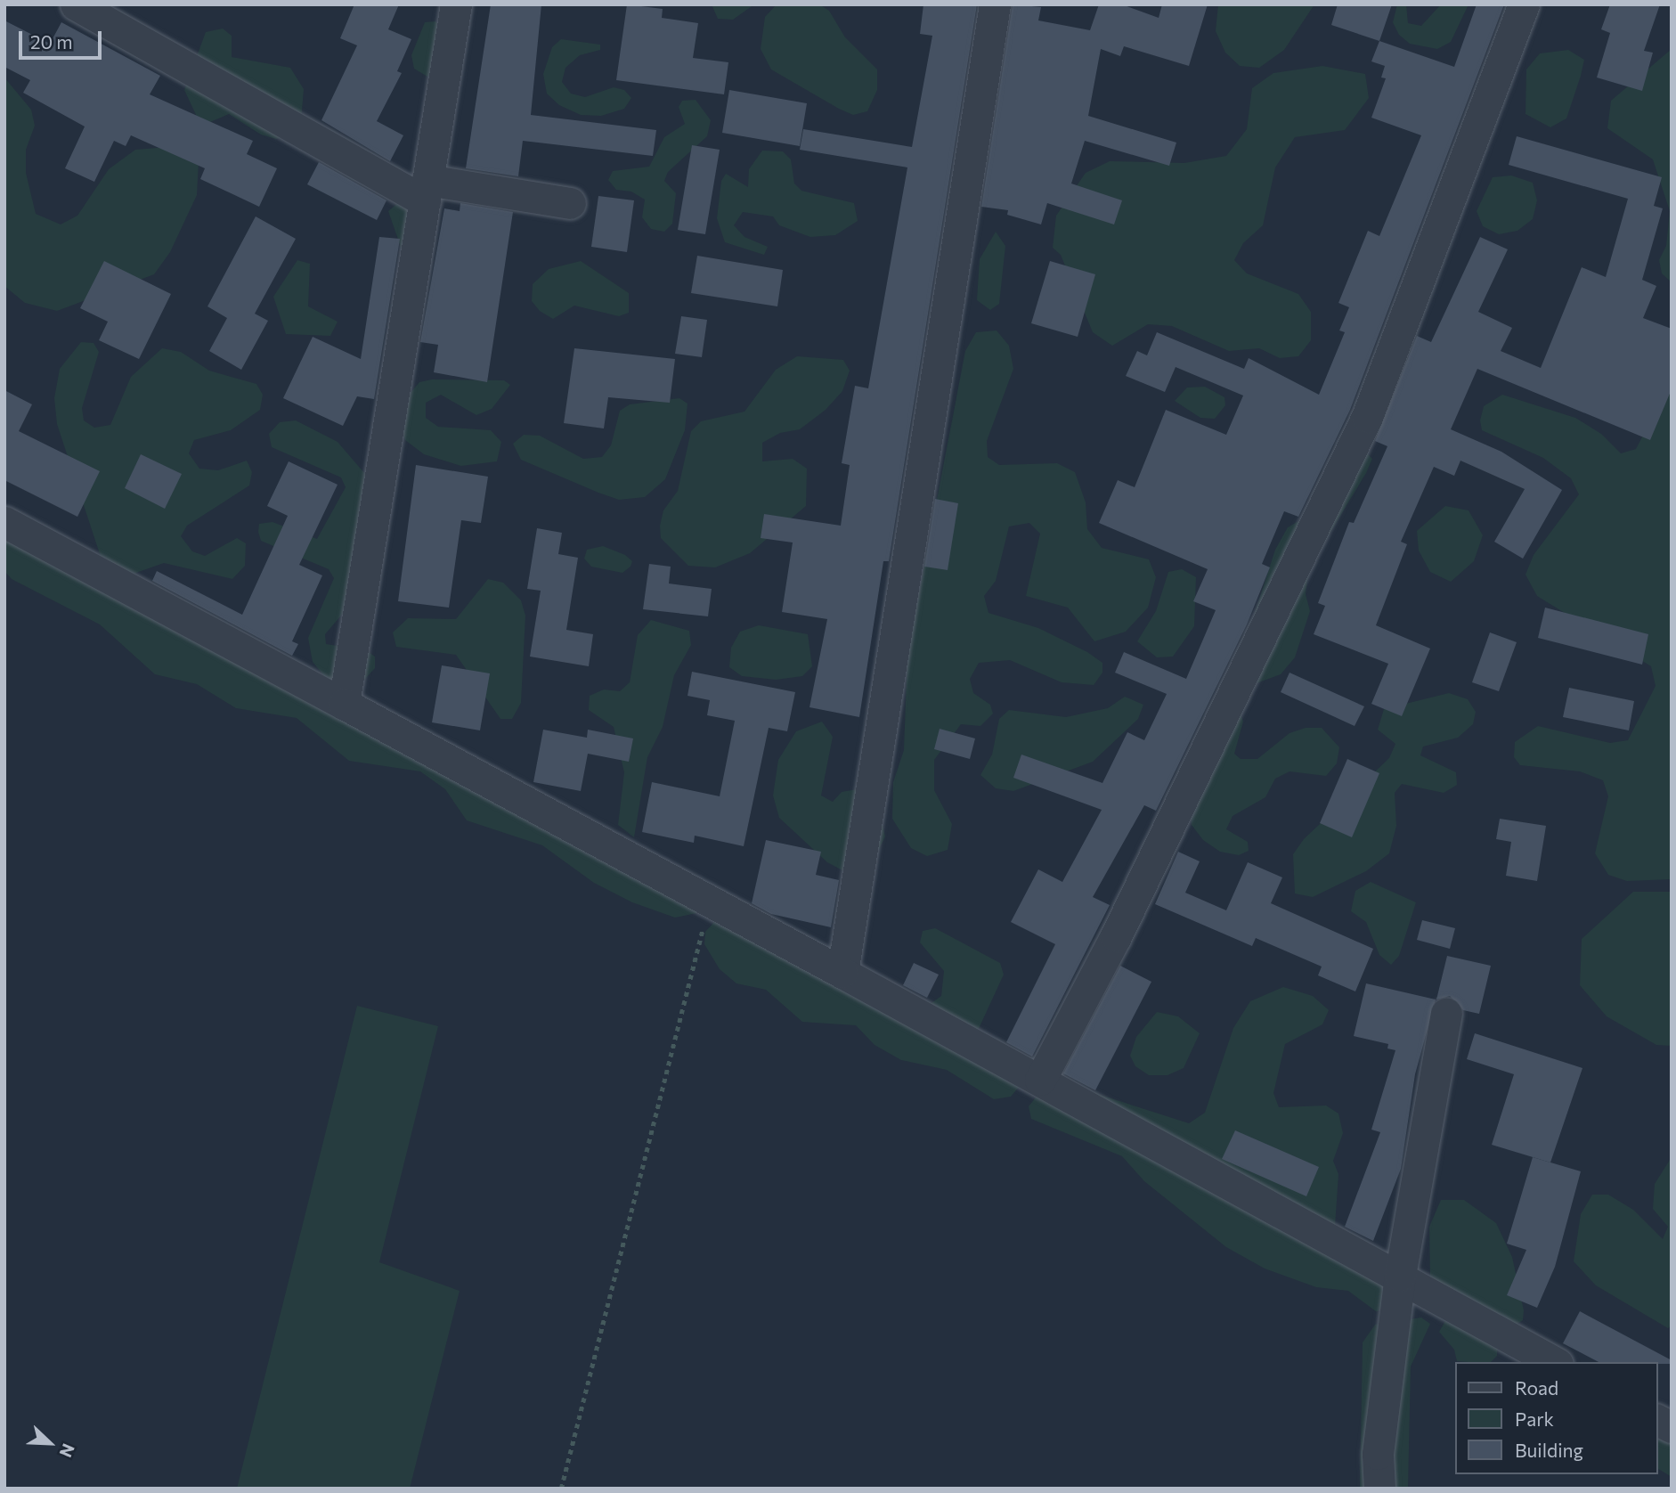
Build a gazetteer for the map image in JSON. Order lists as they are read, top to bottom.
{
  "legend": ["Road", "Park", "Building"],
  "scale_bar": "20 m",
  "north": "bottom right"
}
